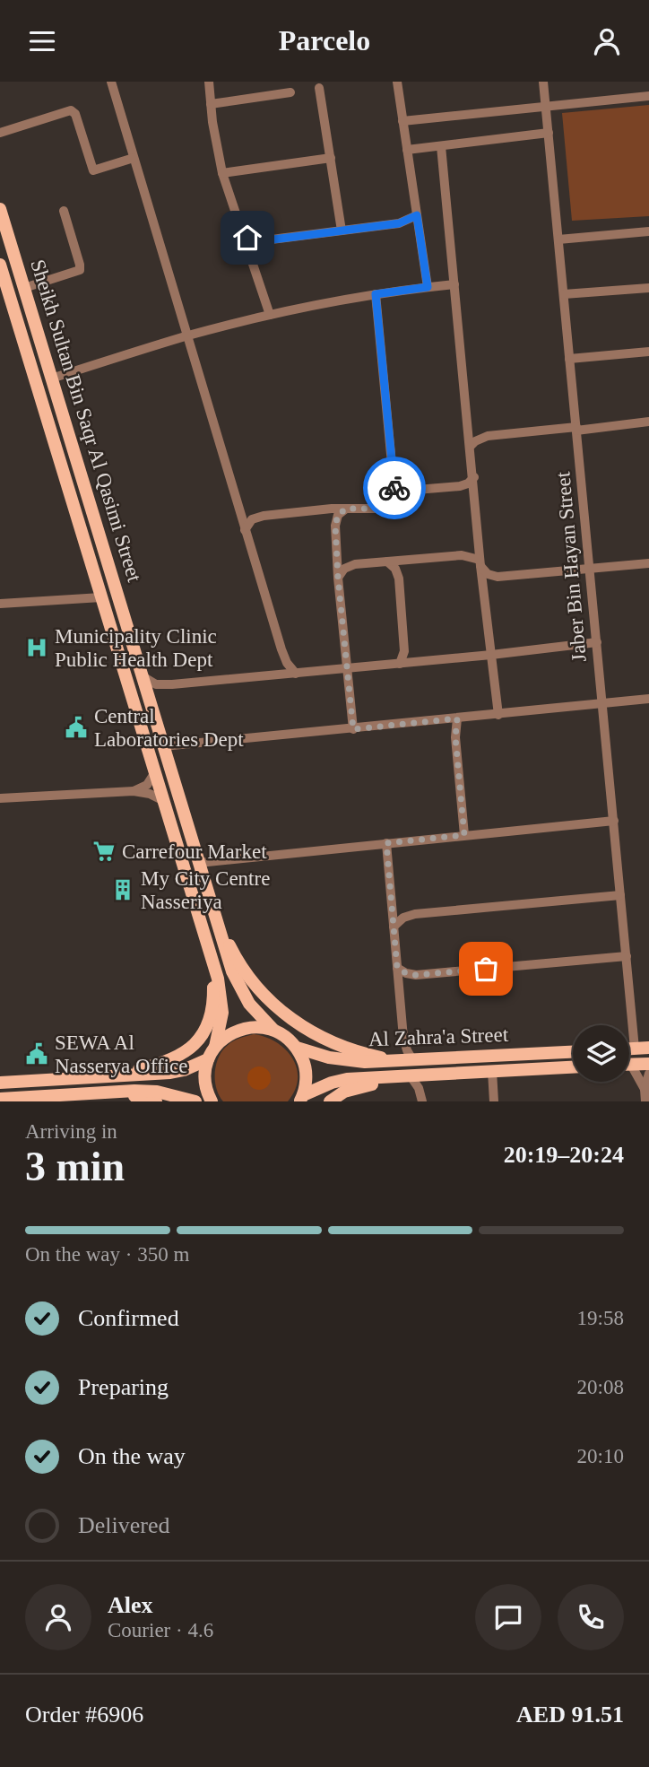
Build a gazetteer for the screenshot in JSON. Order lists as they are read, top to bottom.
{
  "streets": {
    "main road": ["Sheikh Sultan Bin Saqr Al Qasimi Street", "Al Zahra'a Street"],
    "street": ["Jaber Bin Hayan Street"]
  },
  "crossings": [
    ["Sheikh Sultan Bin Saqr Al Qasimi Street", "Al Zahra'a Street"]
  ],
  "places": {
    "hospital": ["Municipality Clinic Public Health Dept"],
    "public building": ["Central Laboratories Dept", "SEWA Al Nasserya Office"],
    "supermarket": ["Carrefour Market"],
    "building": ["My City Centre Nasseriya"]
  },
  "page": {
    "header": "Parcelo",
    "heading": ["3 min", "Arriving in", "20:19–20:24"],
    "panel": [
      "Alex",
      "Courier · 4.6",
      "Order #6906",
      "AED 91.51"
    ],
    "bar": "On the way · 350 m",
    "list": [
      ["Confirmed", "19:58"],
      ["Preparing", "20:08"],
      ["On the way", "20:10"],
      "Delivered"
    ]
  }
}
